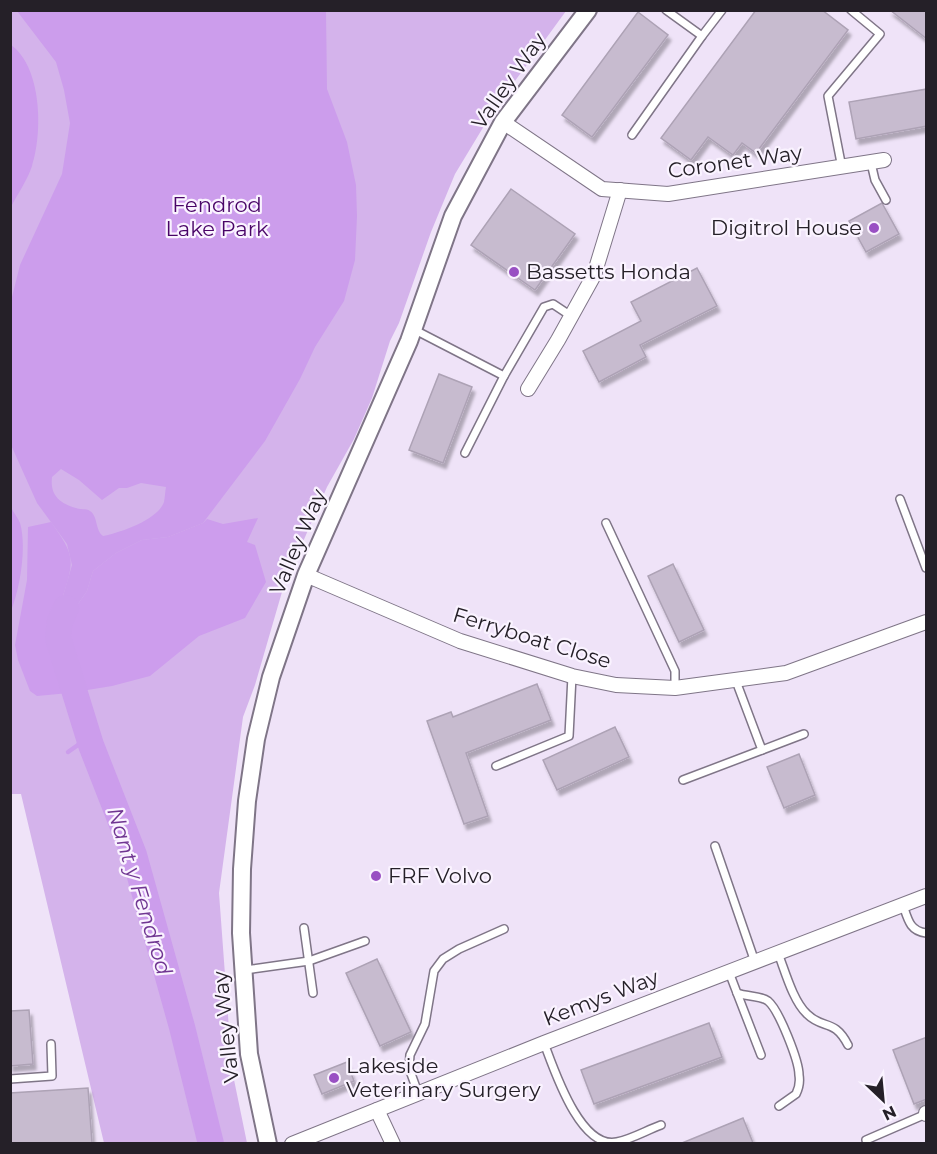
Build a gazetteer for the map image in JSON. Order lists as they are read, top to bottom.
{
  "streets": {
    "street": [
      "Valley Way",
      "Coronet Way",
      "Ferryboat Close",
      "Kemys Way"
    ]
  },
  "crossings": [
    ["Valley Way", "Coronet Way"],
    ["Valley Way", "Ferryboat Close"]
  ],
  "water": ["Nant y Fendrod"],
  "parks": ["Fendrod Lake Park"],
  "places": [
    "Digitrol House",
    "Bassetts Honda",
    "FRF Volvo",
    "Lakeside Veterinary Surgery"
  ],
  "north": "bottom right"
}
